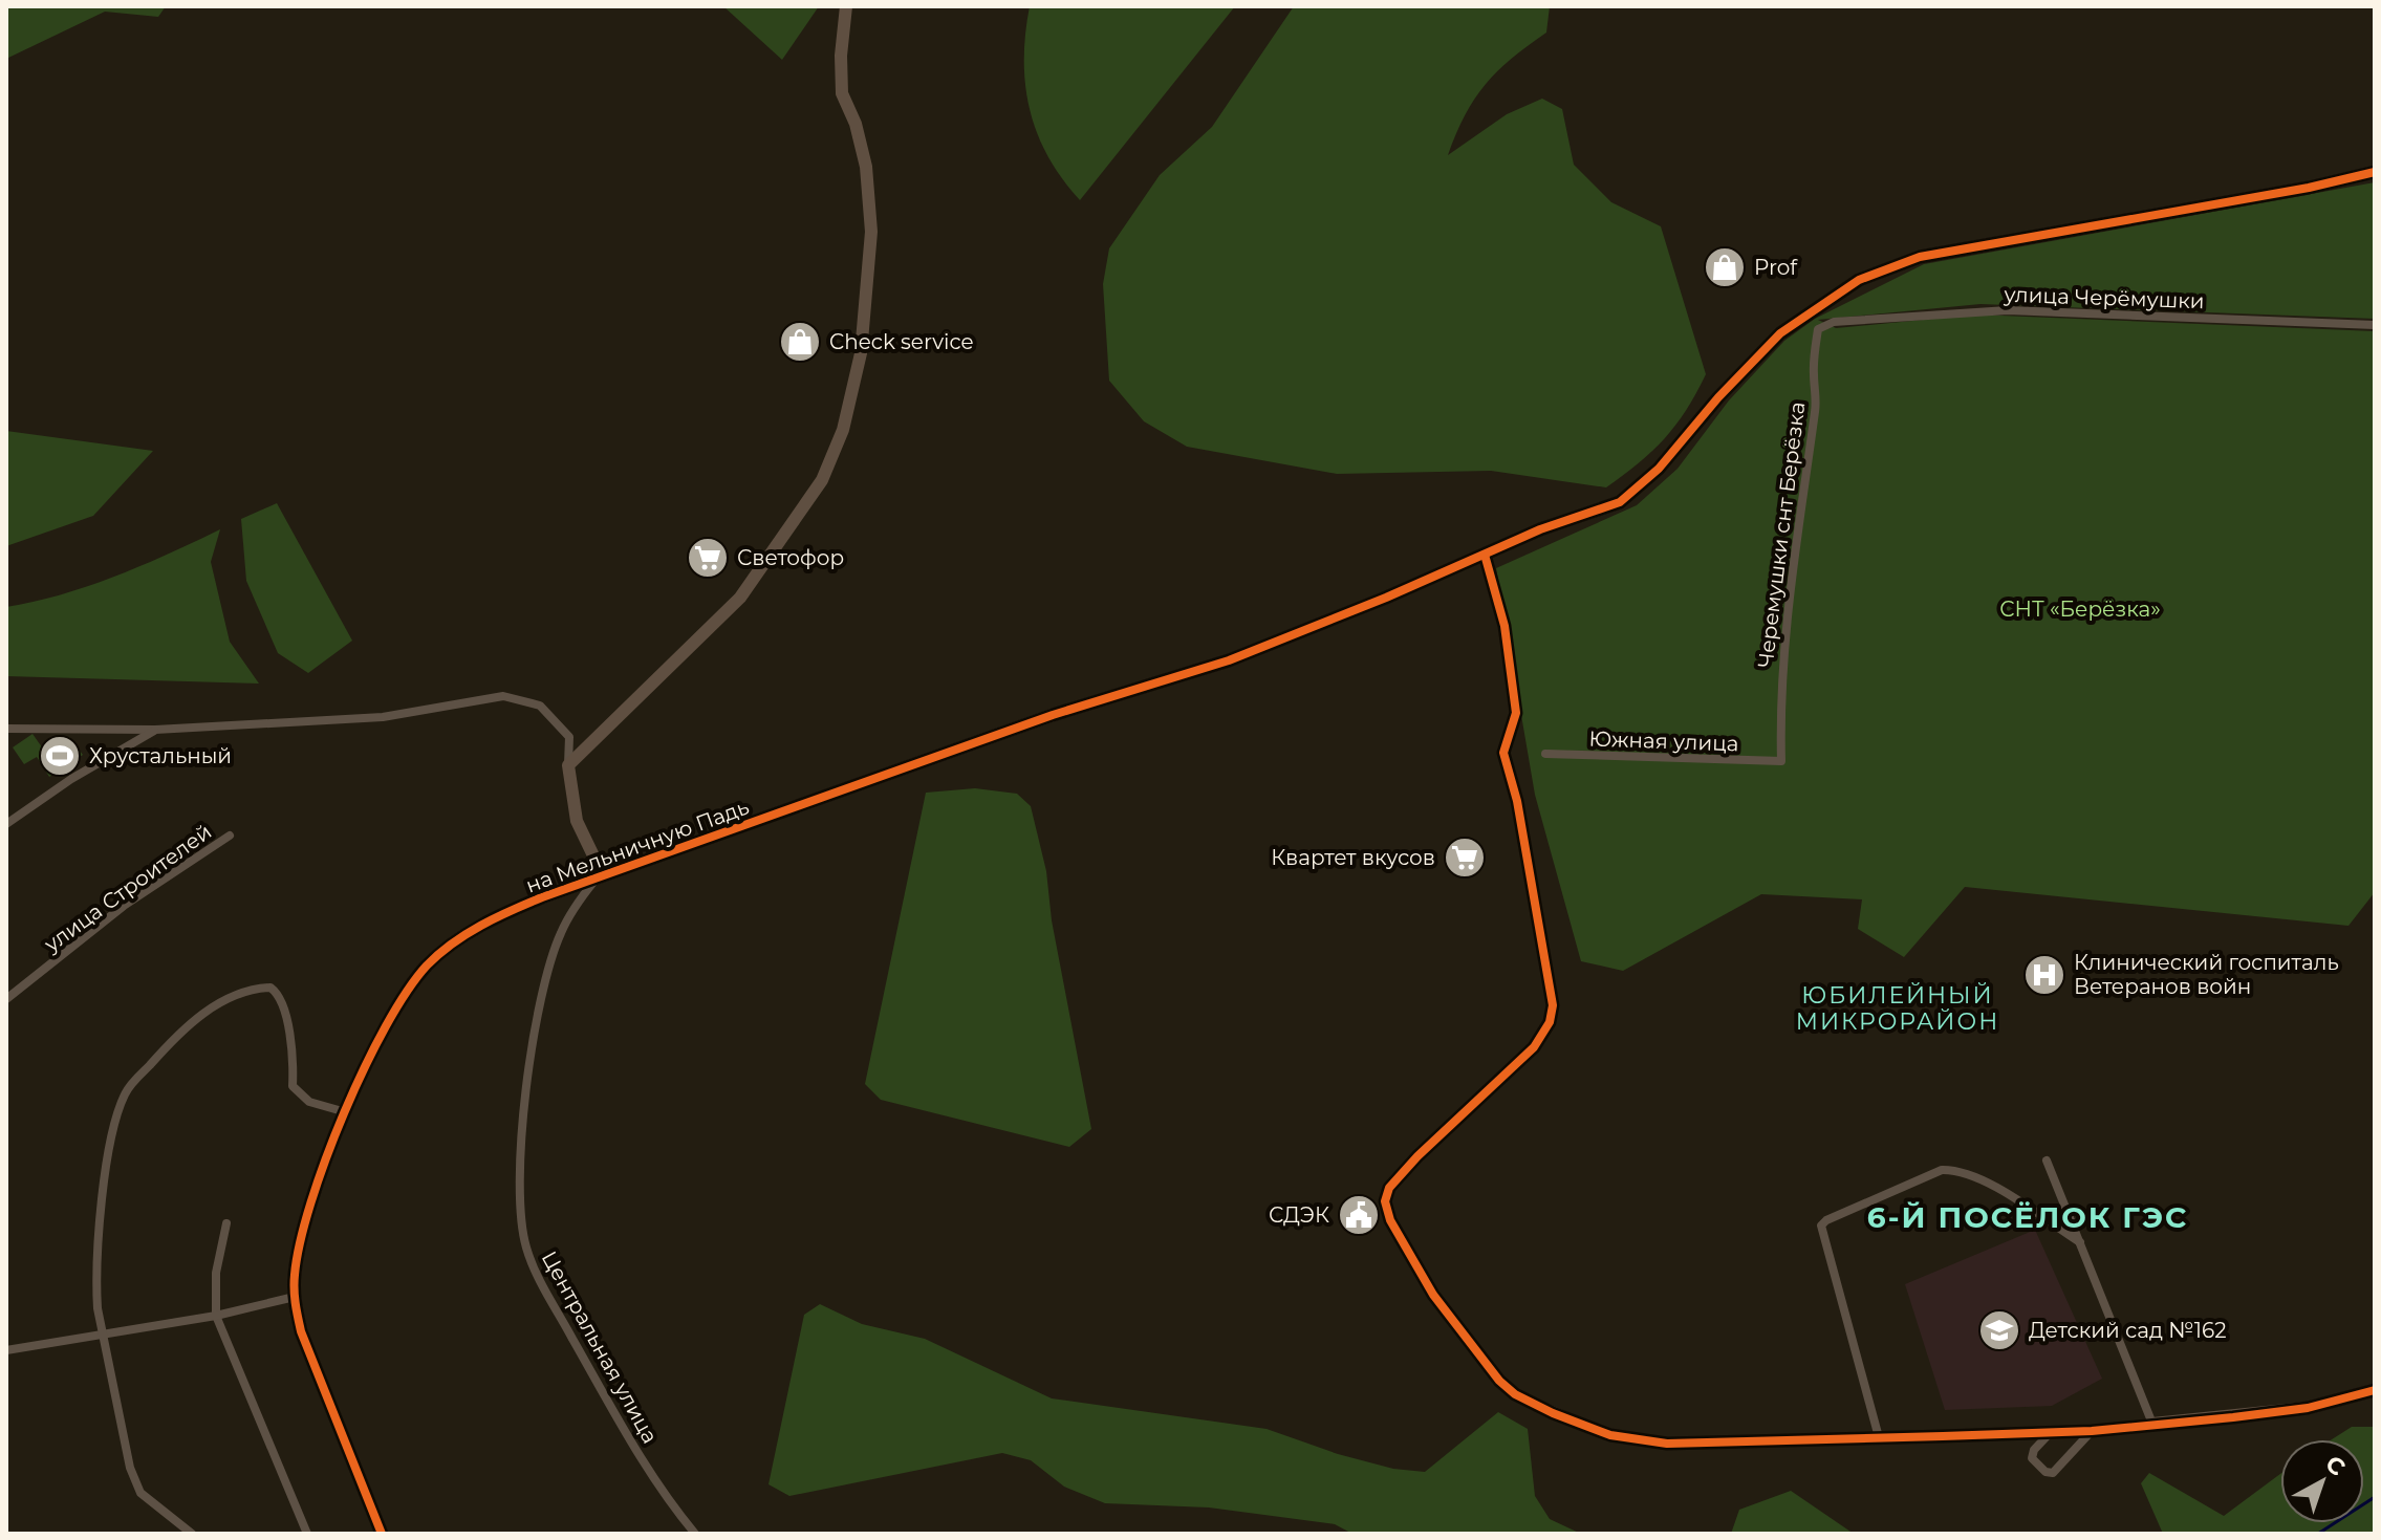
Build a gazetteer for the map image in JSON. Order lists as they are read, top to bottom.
{
  "streets": {
    "street": [
      "улица Черёмушки",
      "Черемушки снт Берёзка",
      "Южная улица",
      "на Мельничную Падь",
      "улица Строителей",
      "Центральная улица"
    ]
  },
  "crossings": [
    ["улица Черёмушки", "Черемушки снт Берёзка"],
    ["Черемушки снт Берёзка", "Южная улица"],
    ["на Мельничную Падь", "Центральная улица"]
  ],
  "districts": ["ЮБИЛЕЙНЫЙ МИКРОРАЙОН", "6-Й ПОСЁЛОК ГЭС"],
  "parks": ["СНТ «Берёзка»"],
  "places": {
    "shop": ["Prof", "Check service"],
    "supermarket": ["Светофор", "Квартет вкусов"],
    "sports": ["Хрустальный"],
    "hospital": ["Клинический госпиталь Ветеранов войн"],
    "public building": ["СДЭК"],
    "school or university": ["Детский сад №162"]
  },
  "north": "top right"
}
